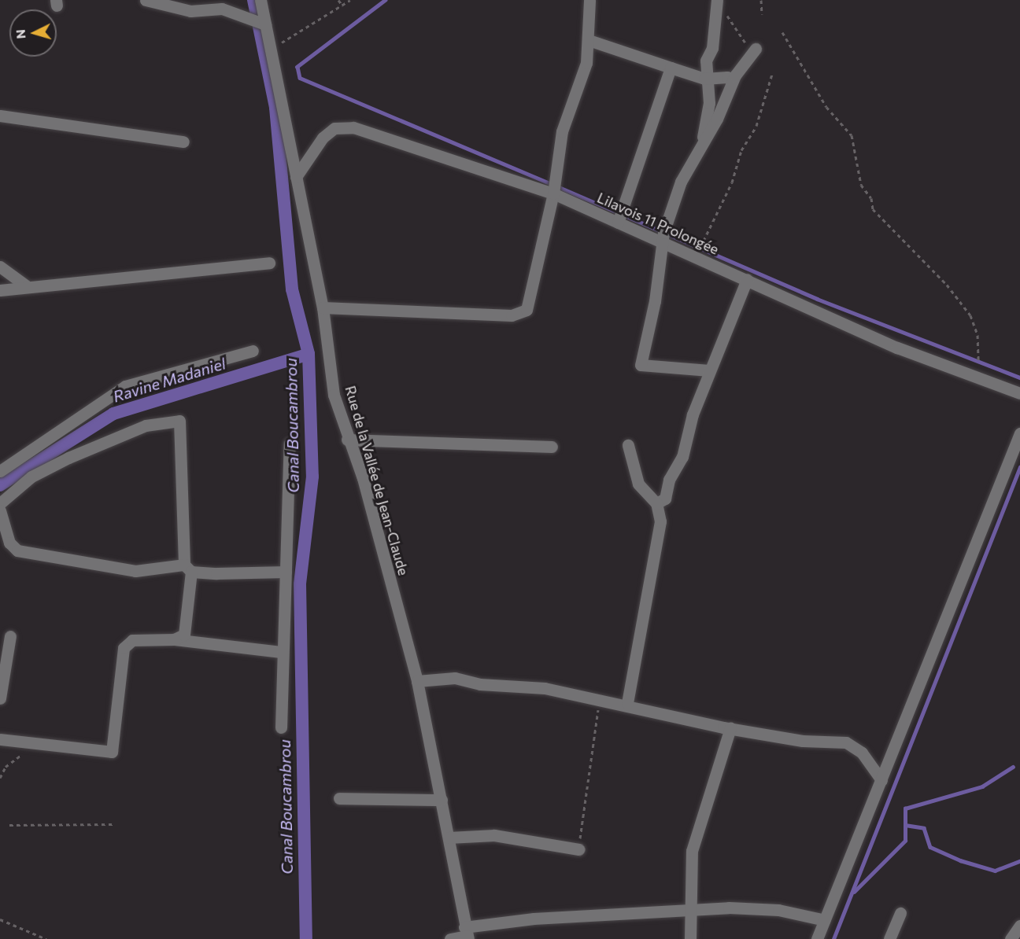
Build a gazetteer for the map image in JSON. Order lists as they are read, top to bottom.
{
  "streets": {
    "street": ["Lilavois 11 Prolongée", "Rue de la Vallée de Jean-Claude"]
  },
  "crossings": [
    ["Lilavois 11 Prolongée", "Rue de la Vallée de Jean-Claude"]
  ],
  "water": ["Ravine Madaniel", "Canal Boucambrou"],
  "north": "left"
}
